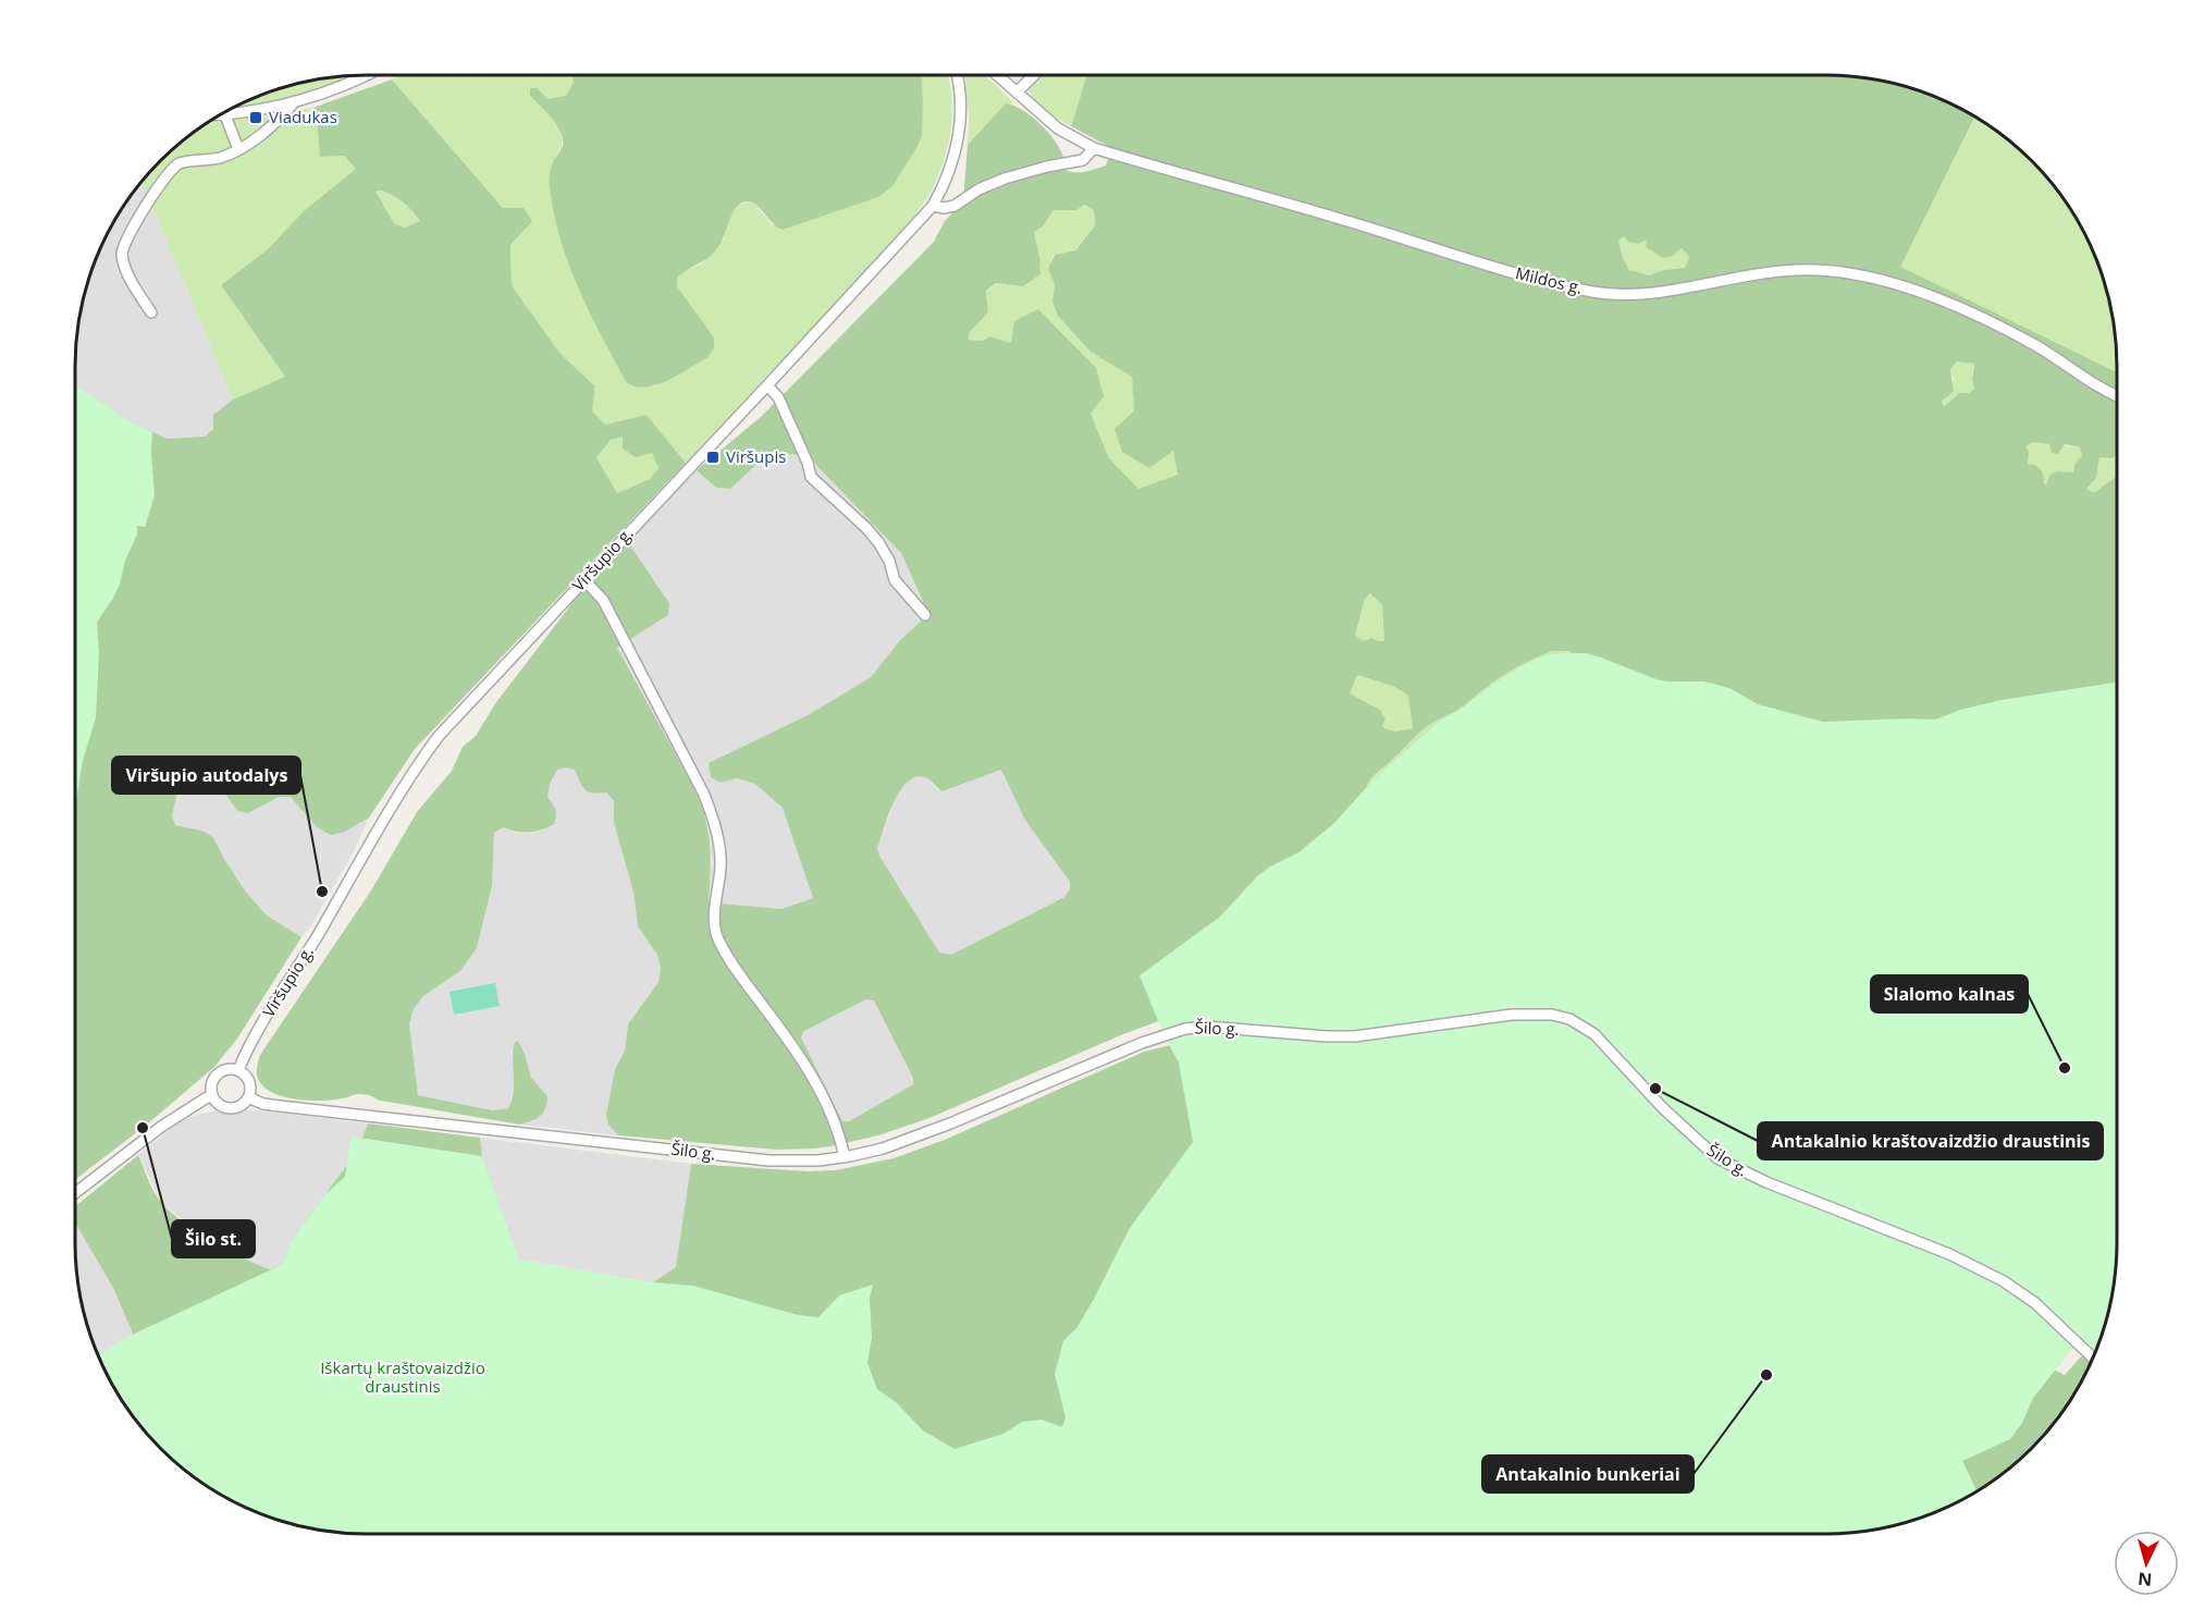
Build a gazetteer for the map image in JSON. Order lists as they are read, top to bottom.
{
  "streets": {
    "street": ["Mildos g.", "Viršupio g.", "Šilo g."]
  },
  "crossings": [
    ["Viršupio g.", "Šilo g."]
  ],
  "parks": ["Iškartų kraštovaizdžio draustinis"],
  "places": {
    "transit": ["Viadukas", "Viršupis"],
    "other": [
      "Viršupio autodalys",
      "Slalomo kalnas",
      "Antakalnio kraštovaizdžio draustinis",
      "Šilo st.",
      "Antakalnio bunkeriai"
    ]
  },
  "north": "bottom"
}
